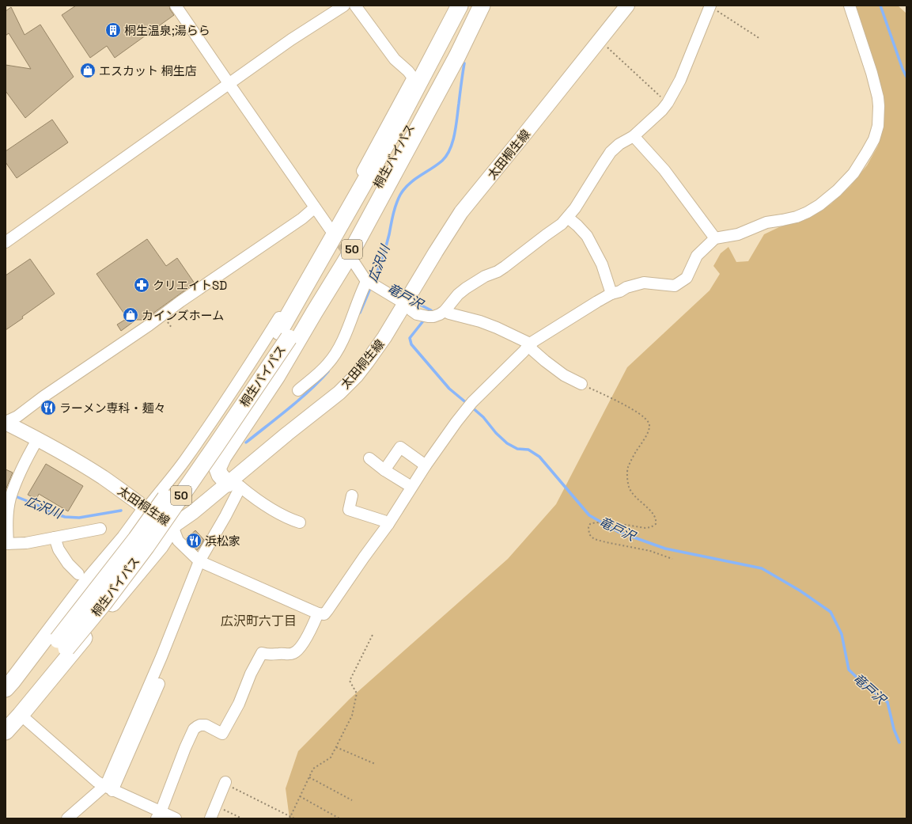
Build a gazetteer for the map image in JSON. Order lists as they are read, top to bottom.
{
  "streets": {
    "highway": ["桐生バイパス", "50"],
    "main road": ["太田桐生線"]
  },
  "crossings": [
    ["太田桐生線", "50"],
    ["桐生バイパス", "50"]
  ],
  "districts": ["広沢町六丁目"],
  "water": ["広沢川", "竜戸沢"],
  "places": {
    "building": ["桐生温泉;湯らら"],
    "shop": ["エスカット 桐生店", "カインズホーム"],
    "pharmacy": ["クリエイトSD"],
    "restaurant": ["ラーメン専科・麺々", "浜松家"]
  }
}
